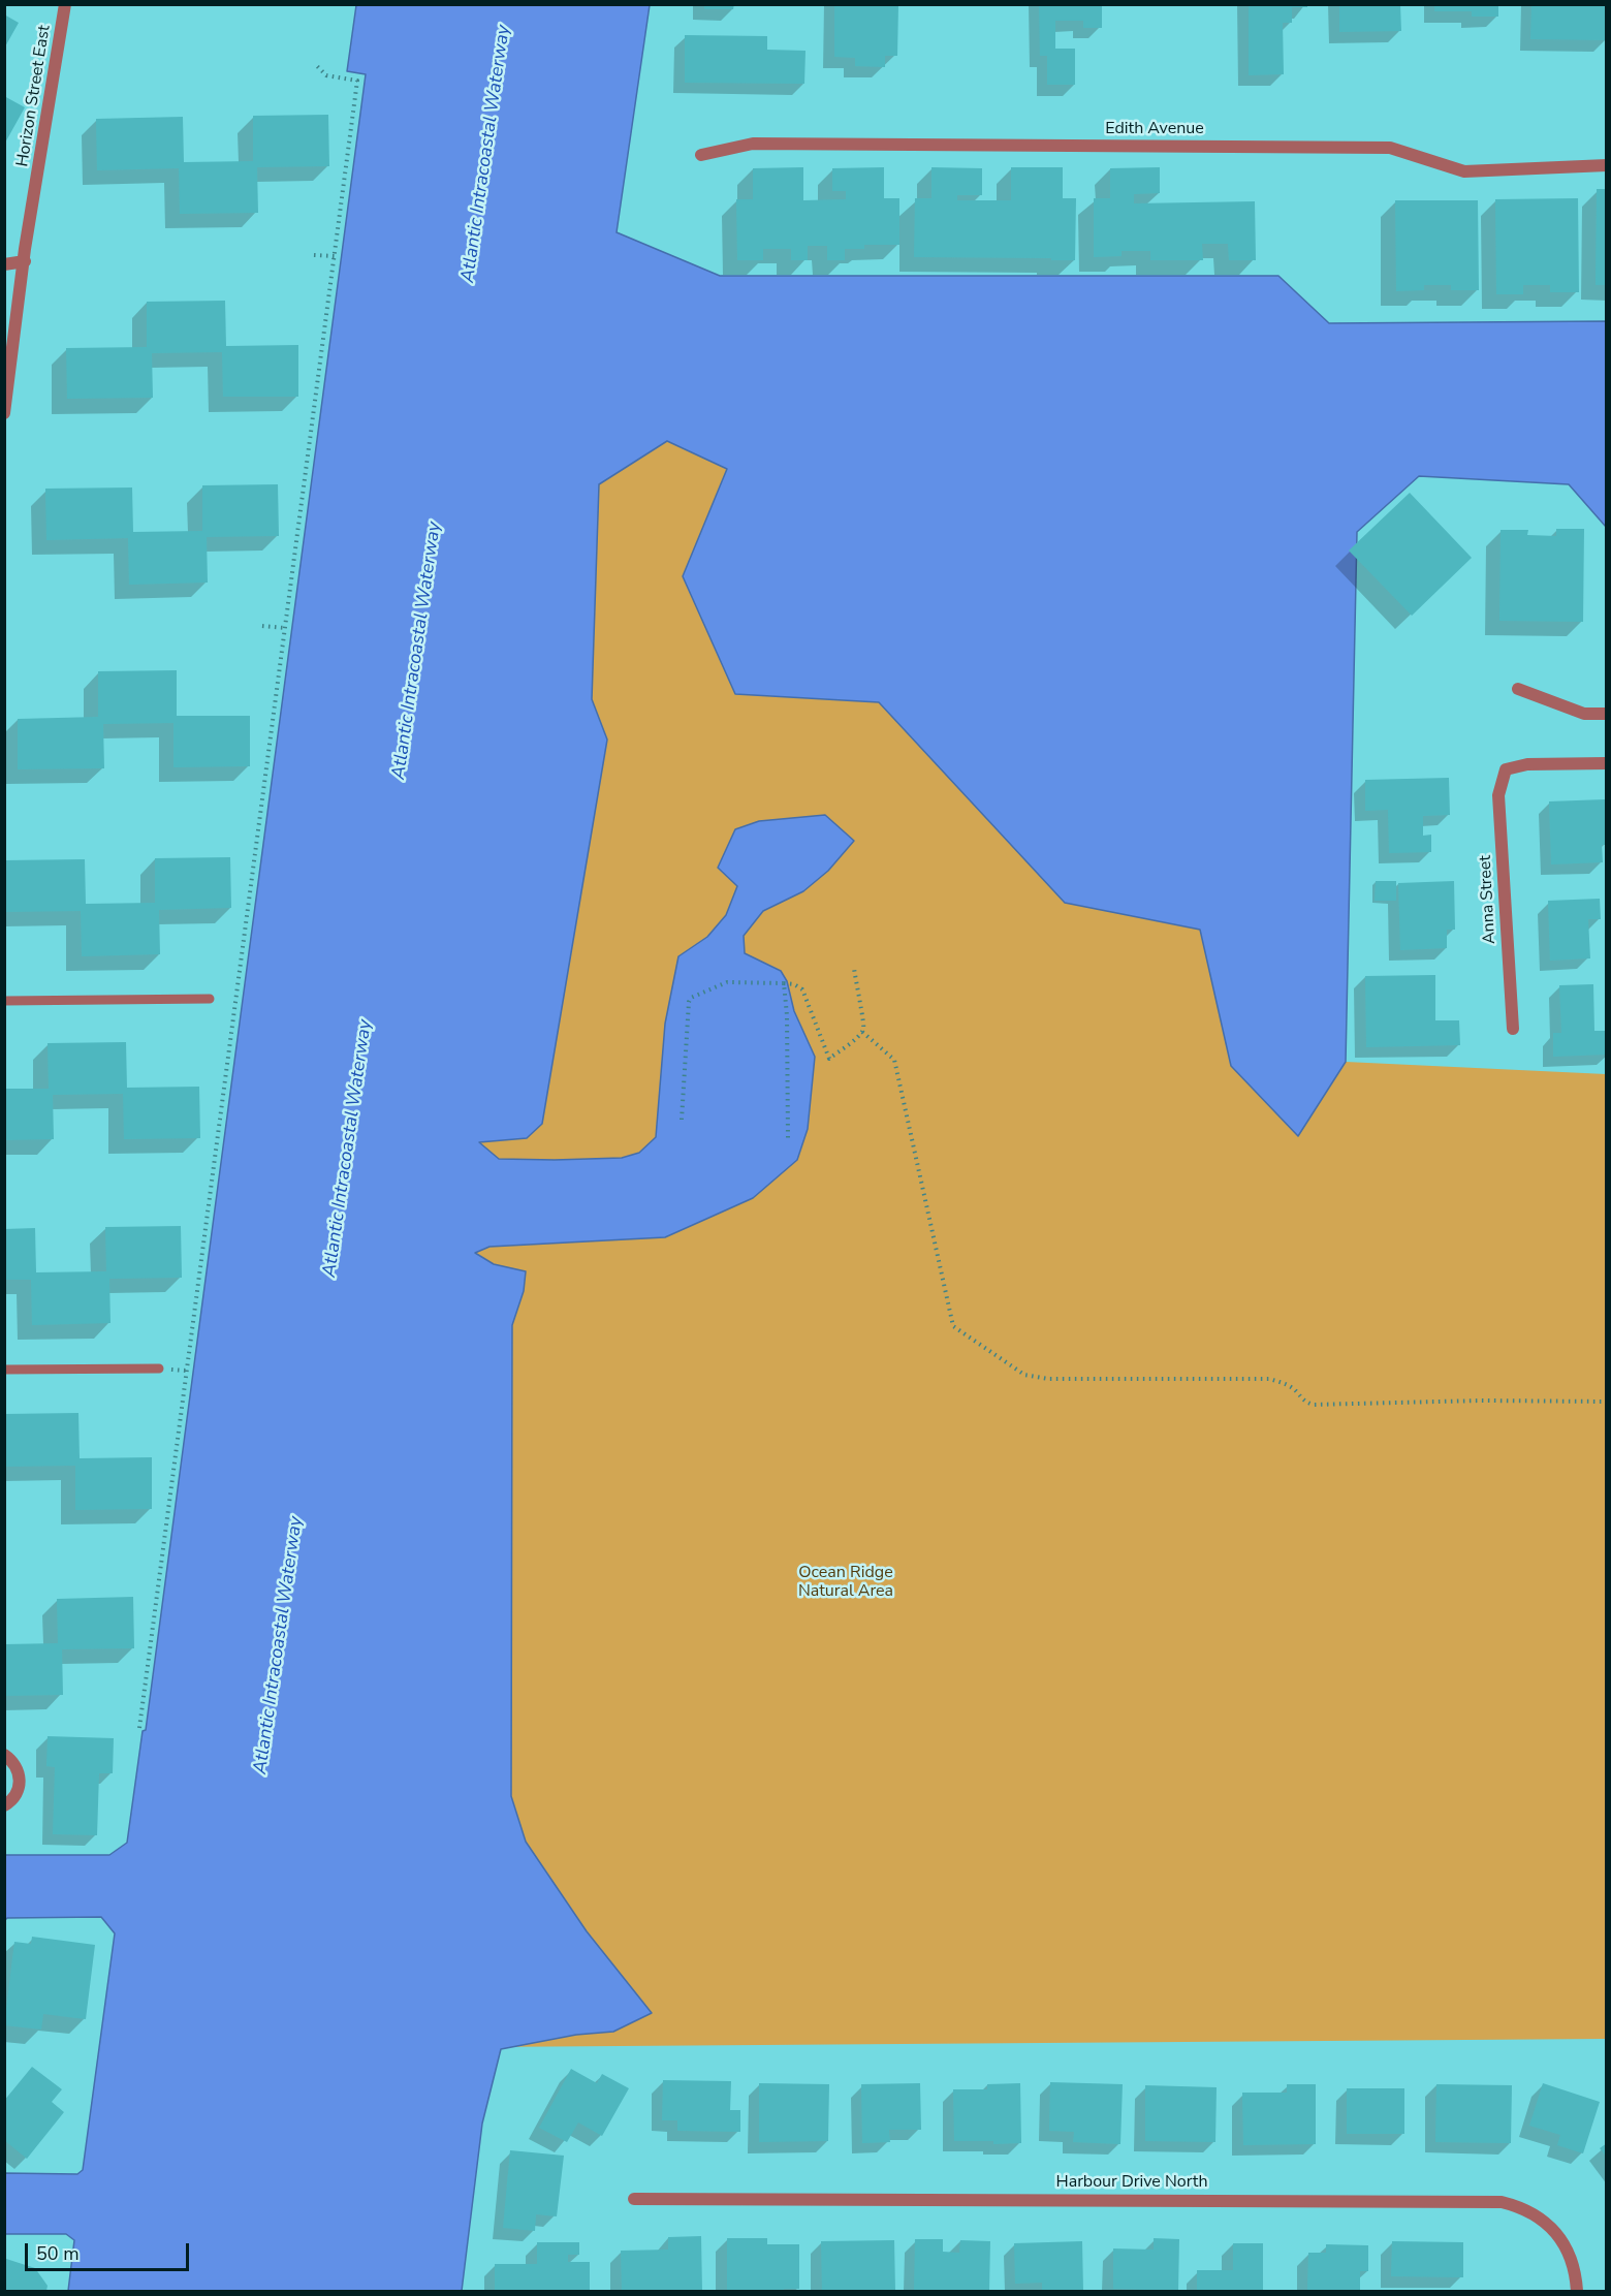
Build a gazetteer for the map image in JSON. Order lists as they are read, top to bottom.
{
  "streets": {
    "street": [
      "Horizon Street East",
      "Edith Avenue",
      "Anna Street",
      "Harbour Drive North"
    ]
  },
  "water": ["Atlantic Intracoastal Waterway"],
  "parks": ["Ocean Ridge Natural Area"],
  "scale_bar": "50 m"
}
